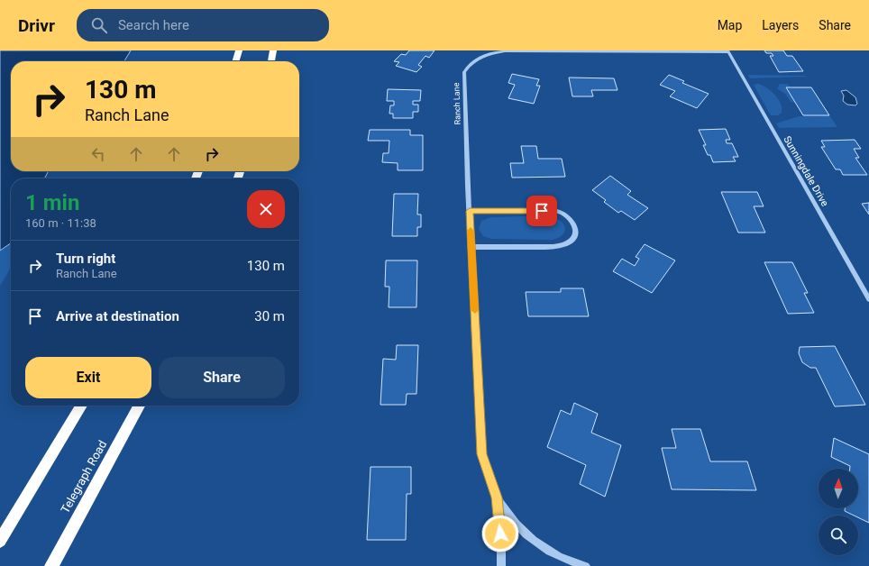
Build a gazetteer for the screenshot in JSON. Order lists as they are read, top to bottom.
{
  "streets": {
    "highway": ["Telegraph Road"],
    "street": ["Ranch Lane", "Sunningdale Drive"]
  },
  "crossings": [
    ["Ranch Lane", "Sunningdale Drive"]
  ],
  "north": "top",
  "page": {
    "header": "Drivr",
    "search": "Search here",
    "nav": ["Map", "Layers", "Share"],
    "turn": ["130 m", "Ranch Lane"],
    "heading": ["1 min", "160 m · 11:38"],
    "list": [
      {
        "name": "Turn right",
        "note": "Ranch Lane",
        "value": "130 m"
      },
      {
        "name": "Arrive at destination",
        "value": "30 m"
      }
    ],
    "buttons": ["Exit", "Share"]
  }
}
